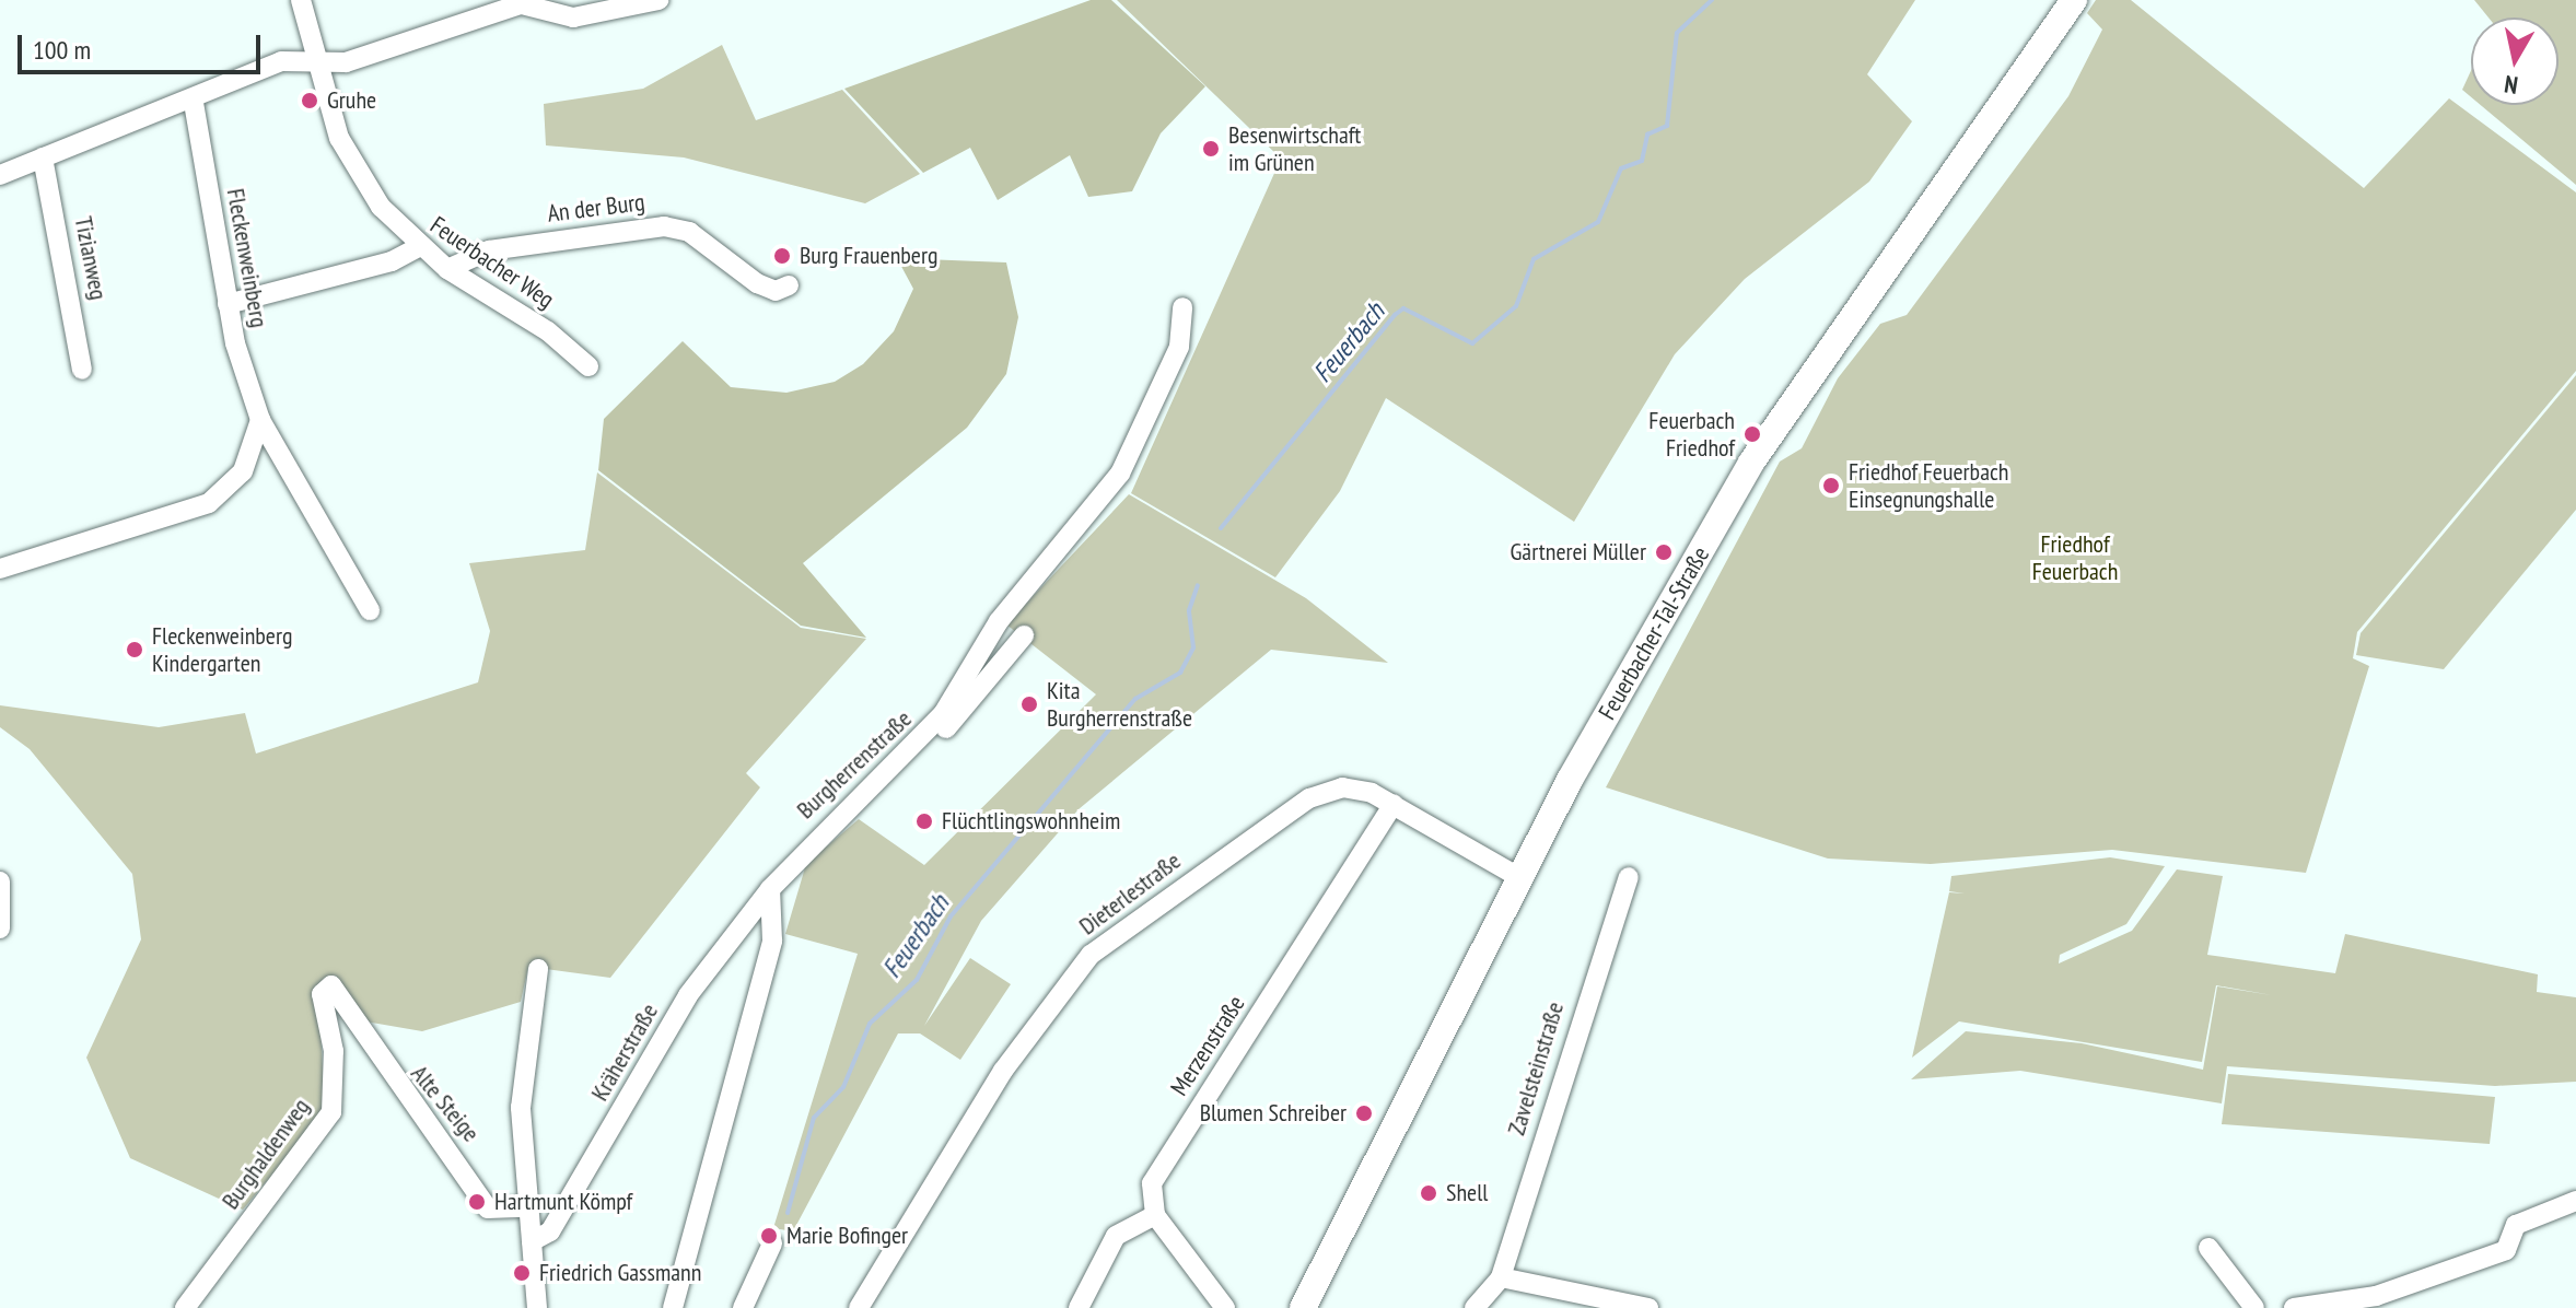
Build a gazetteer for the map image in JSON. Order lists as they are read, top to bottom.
{
  "streets": {
    "main road": ["Feuerbacher-Tal-Straße"],
    "street": [
      "An der Burg",
      "Tizianweg",
      "Fleckenweinberg",
      "Feuerbacher Weg",
      "Burgherrenstraße",
      "Dieterlestraße",
      "Merzenstraße",
      "Kräherstraße",
      "Zavelsteinstraße",
      "Alte Steige",
      "Burghaldenweg"
    ]
  },
  "crossings": [
    ["An der Burg", "Feuerbacher Weg"],
    ["Feuerbacher-Tal-Straße", "Dieterlestraße"],
    ["Burgherrenstraße", "Kräherstraße"],
    ["Dieterlestraße", "Merzenstraße"],
    ["Alte Steige", "Burghaldenweg"]
  ],
  "water": ["Feuerbach"],
  "parks": ["Friedhof Feuerbach"],
  "places": [
    "Gruhe",
    "Besenwirtschaft im Grünen",
    "Burg Frauenberg",
    "Feuerbach Friedhof",
    "Friedhof Feuerbach Einsegnungshalle",
    "Gärtnerei Müller",
    "Fleckenweinberg Kindergarten",
    "Kita Burgherrenstraße",
    "Flüchtlingswohnheim",
    "Blumen Schreiber",
    "Shell",
    "Hartmunt Kömpf",
    "Marie Bofinger",
    "Friedrich Gassmann"
  ],
  "scale_bar": "100 m",
  "north": "bottom"
}
